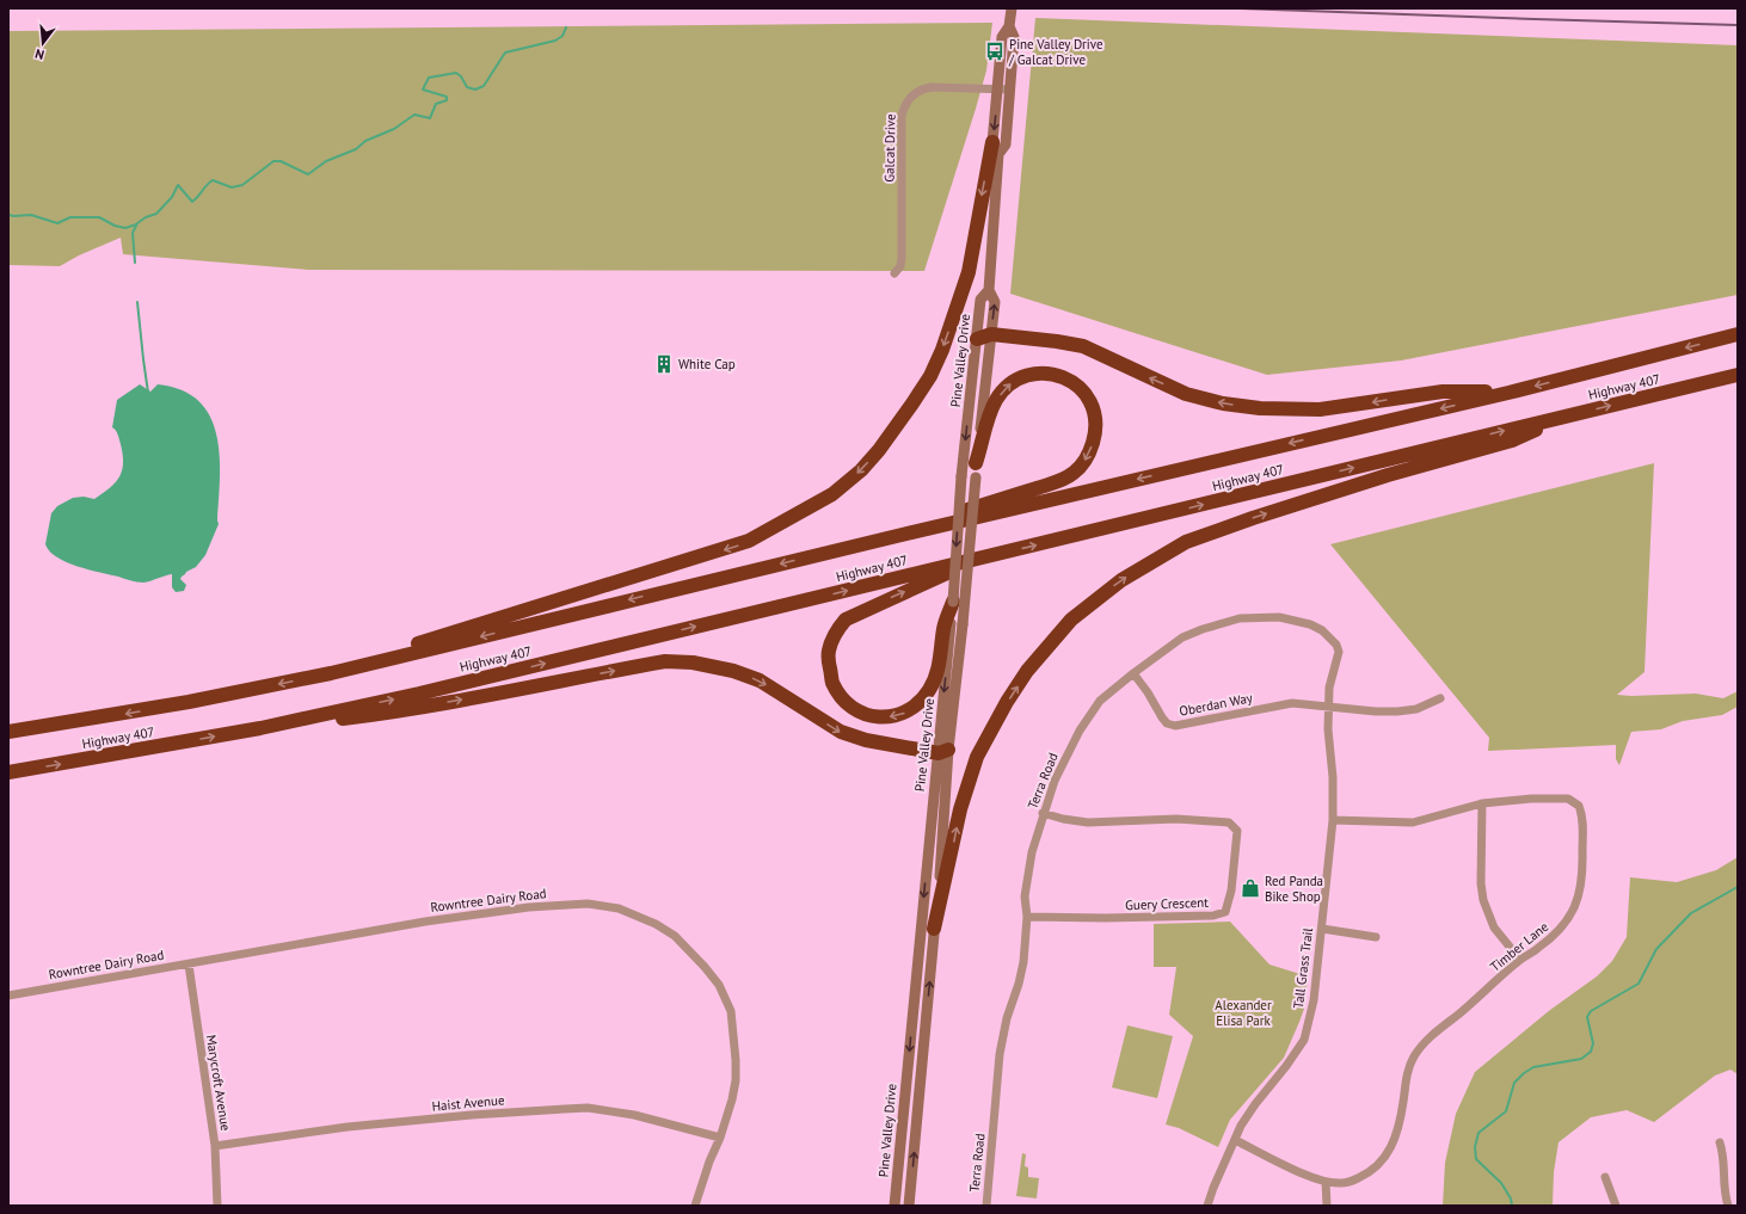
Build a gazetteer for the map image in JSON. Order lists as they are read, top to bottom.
{
  "streets": {
    "highway": ["Highway 407"],
    "main road": ["Pine Valley Drive"],
    "street": [
      "Galcat Drive",
      "Oberdan Way",
      "Terra Road",
      "Rowntree Dairy Road",
      "Guery Crescent",
      "Timber Lane",
      "Tall Grass Trail",
      "Marycroft Avenue",
      "Haist Avenue"
    ]
  },
  "crossings": [
    ["Galcat Drive", "Pine Valley Drive"],
    ["Oberdan Way", "Terra Road"],
    ["Oberdan Way", "Tall Grass Trail"],
    ["Terra Road", "Guery Crescent"],
    ["Terra Road", "Tall Grass Trail"],
    ["Rowntree Dairy Road", "Marycroft Avenue"],
    ["Rowntree Dairy Road", "Haist Avenue"],
    ["Timber Lane", "Tall Grass Trail"],
    ["Marycroft Avenue", "Haist Avenue"]
  ],
  "parks": ["Alexander Elisa Park"],
  "places": {
    "bus stop": ["Pine Valley Drive / Galcat Drive"],
    "building": ["White Cap"],
    "shop": ["Red Panda Bike Shop"]
  },
  "north": "bottom"
}
